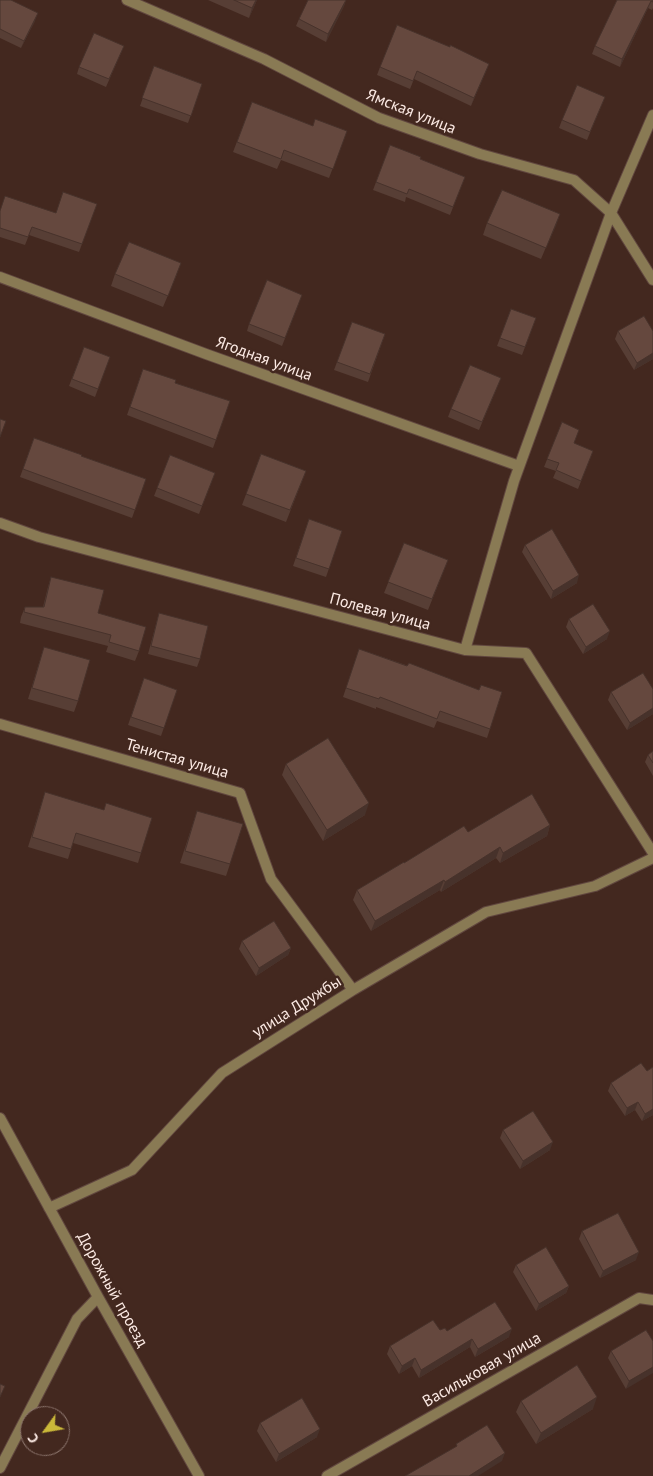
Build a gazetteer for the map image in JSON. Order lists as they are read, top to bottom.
{
  "streets": {
    "street": [
      "Ямская улица",
      "Ягодная улица",
      "Полевая улица",
      "Тенистая улица",
      "улица Дружбы",
      "Дорожный проезд",
      "Васильковая улица"
    ]
  },
  "crossings": [
    ["Тенистая улица", "улица Дружбы"],
    ["улица Дружбы", "Дорожный проезд"]
  ],
  "north": "bottom left"
}
